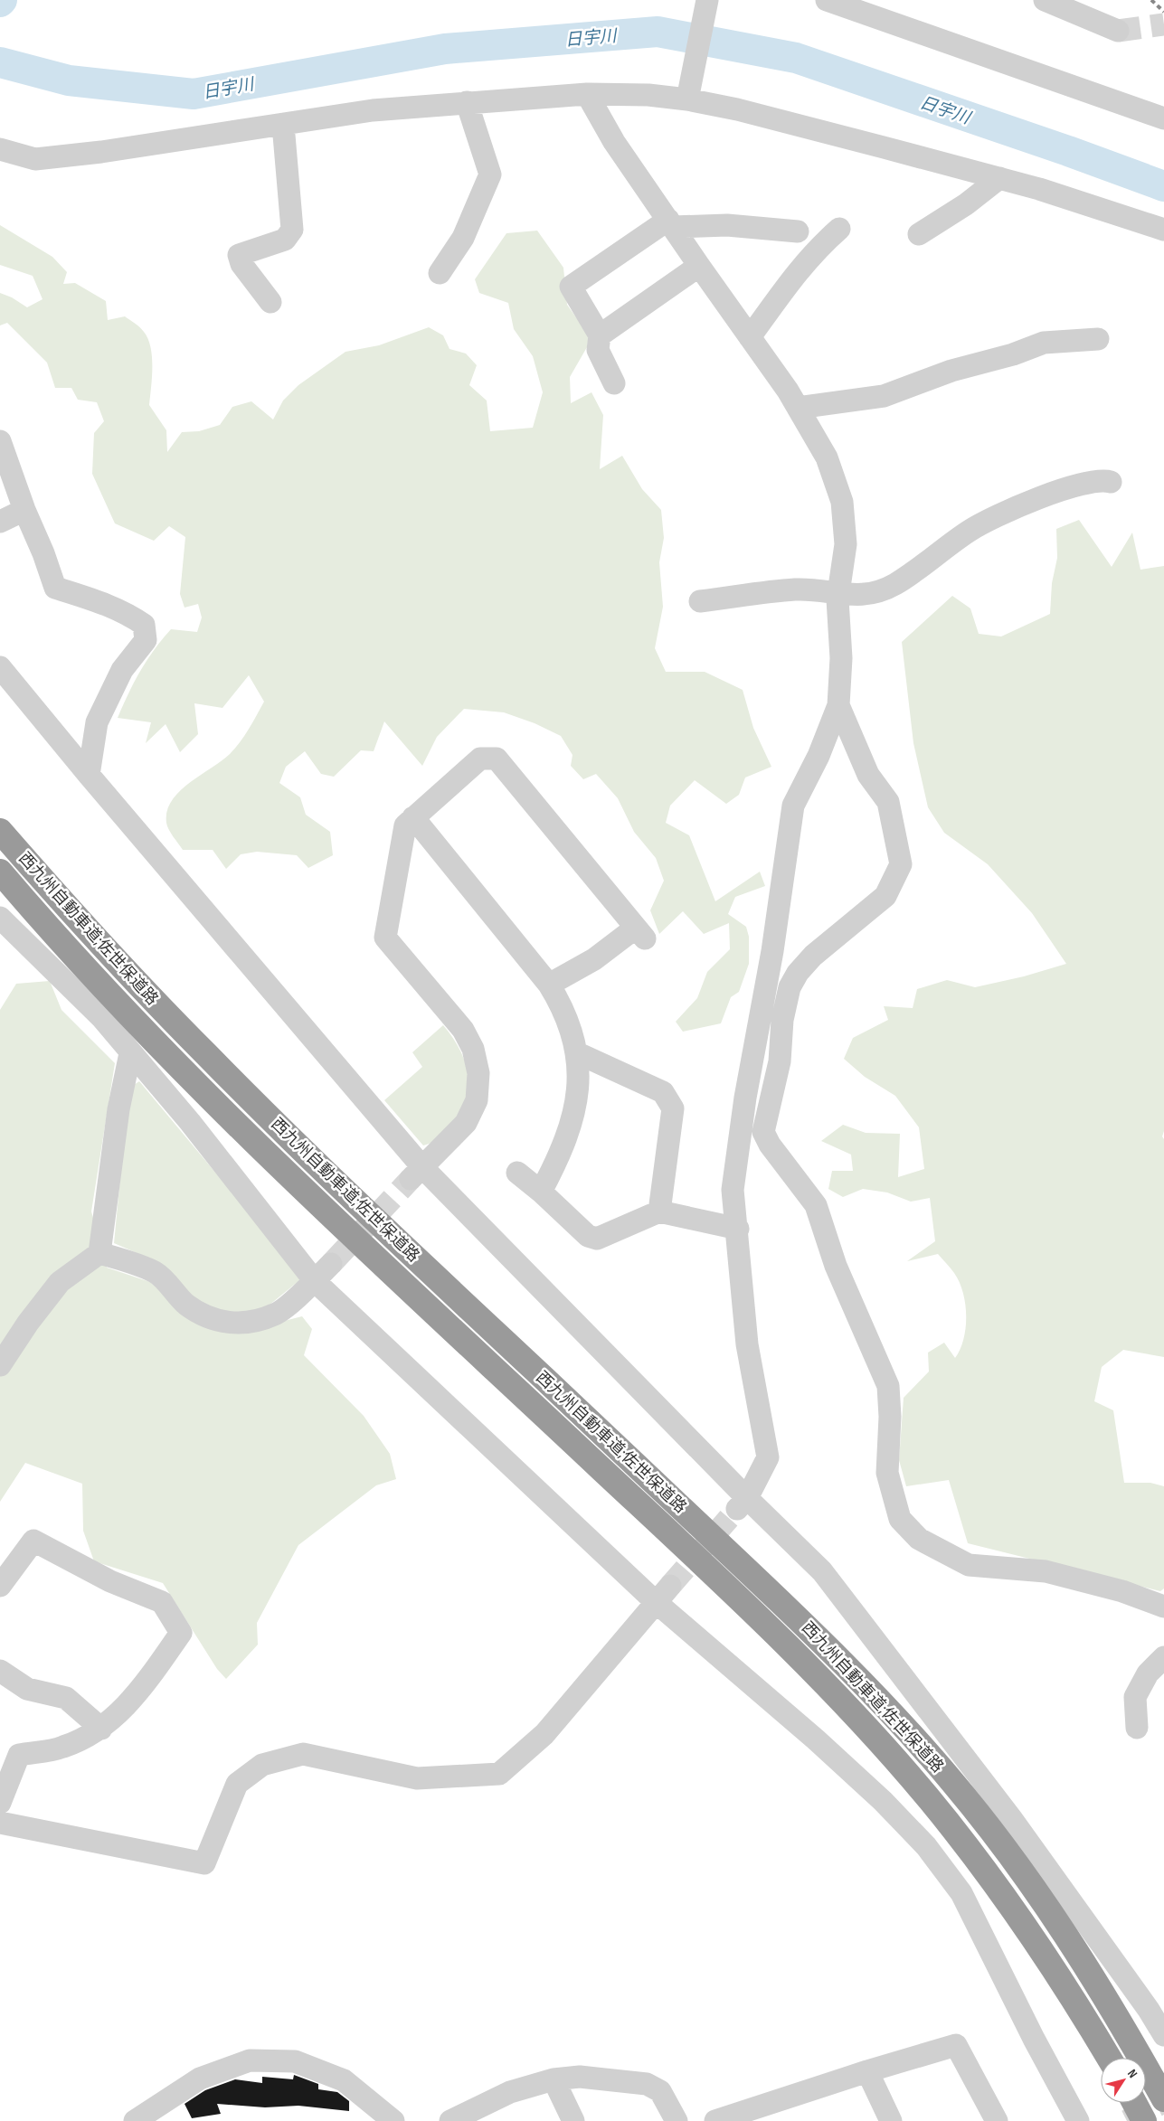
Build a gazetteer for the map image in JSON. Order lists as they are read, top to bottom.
{
  "streets": {
    "highway": ["西九州自動車道;佐世保道路"]
  },
  "water": ["日宇川"],
  "north": "top right"
}
